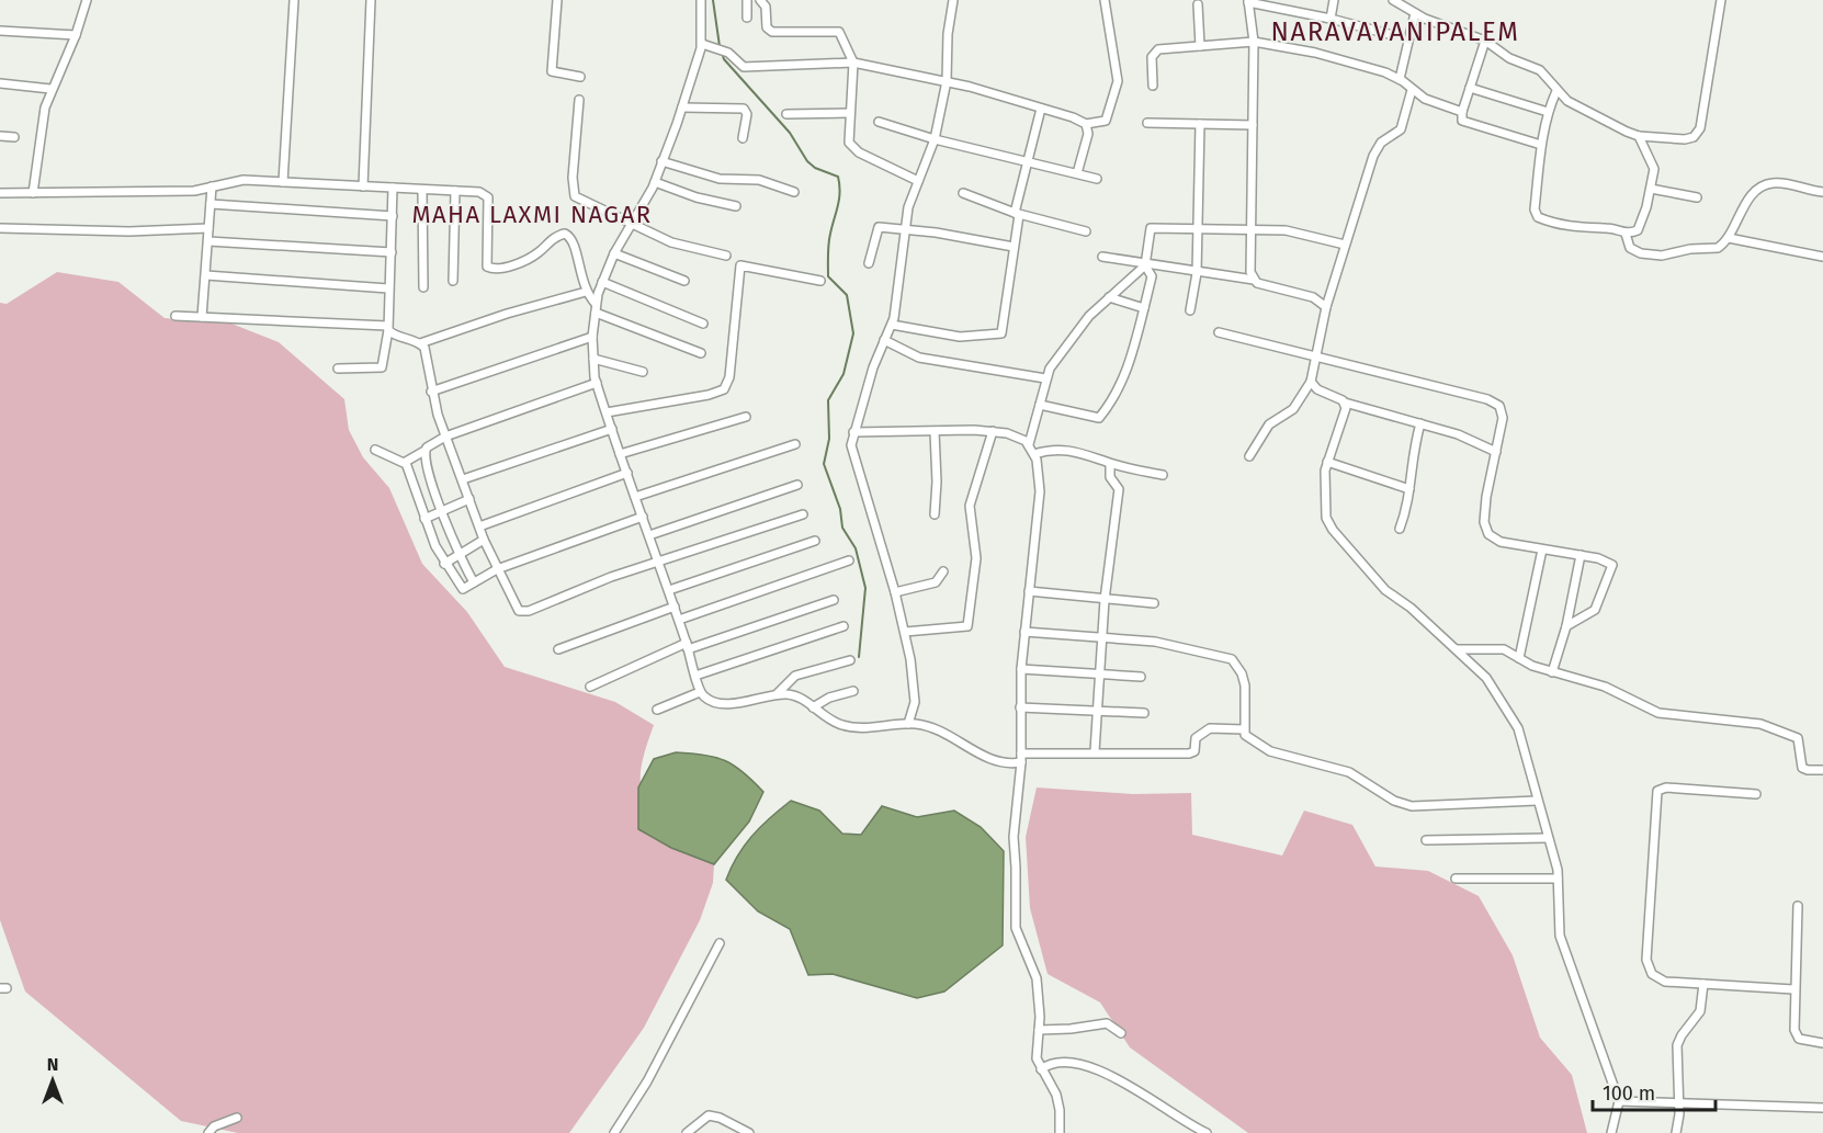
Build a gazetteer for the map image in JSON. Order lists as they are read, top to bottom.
{
  "districts": ["NARAVAVANIPALEM", "MAHA LAXMI NAGAR"],
  "scale_bar": "100 m",
  "north": "top"
}
